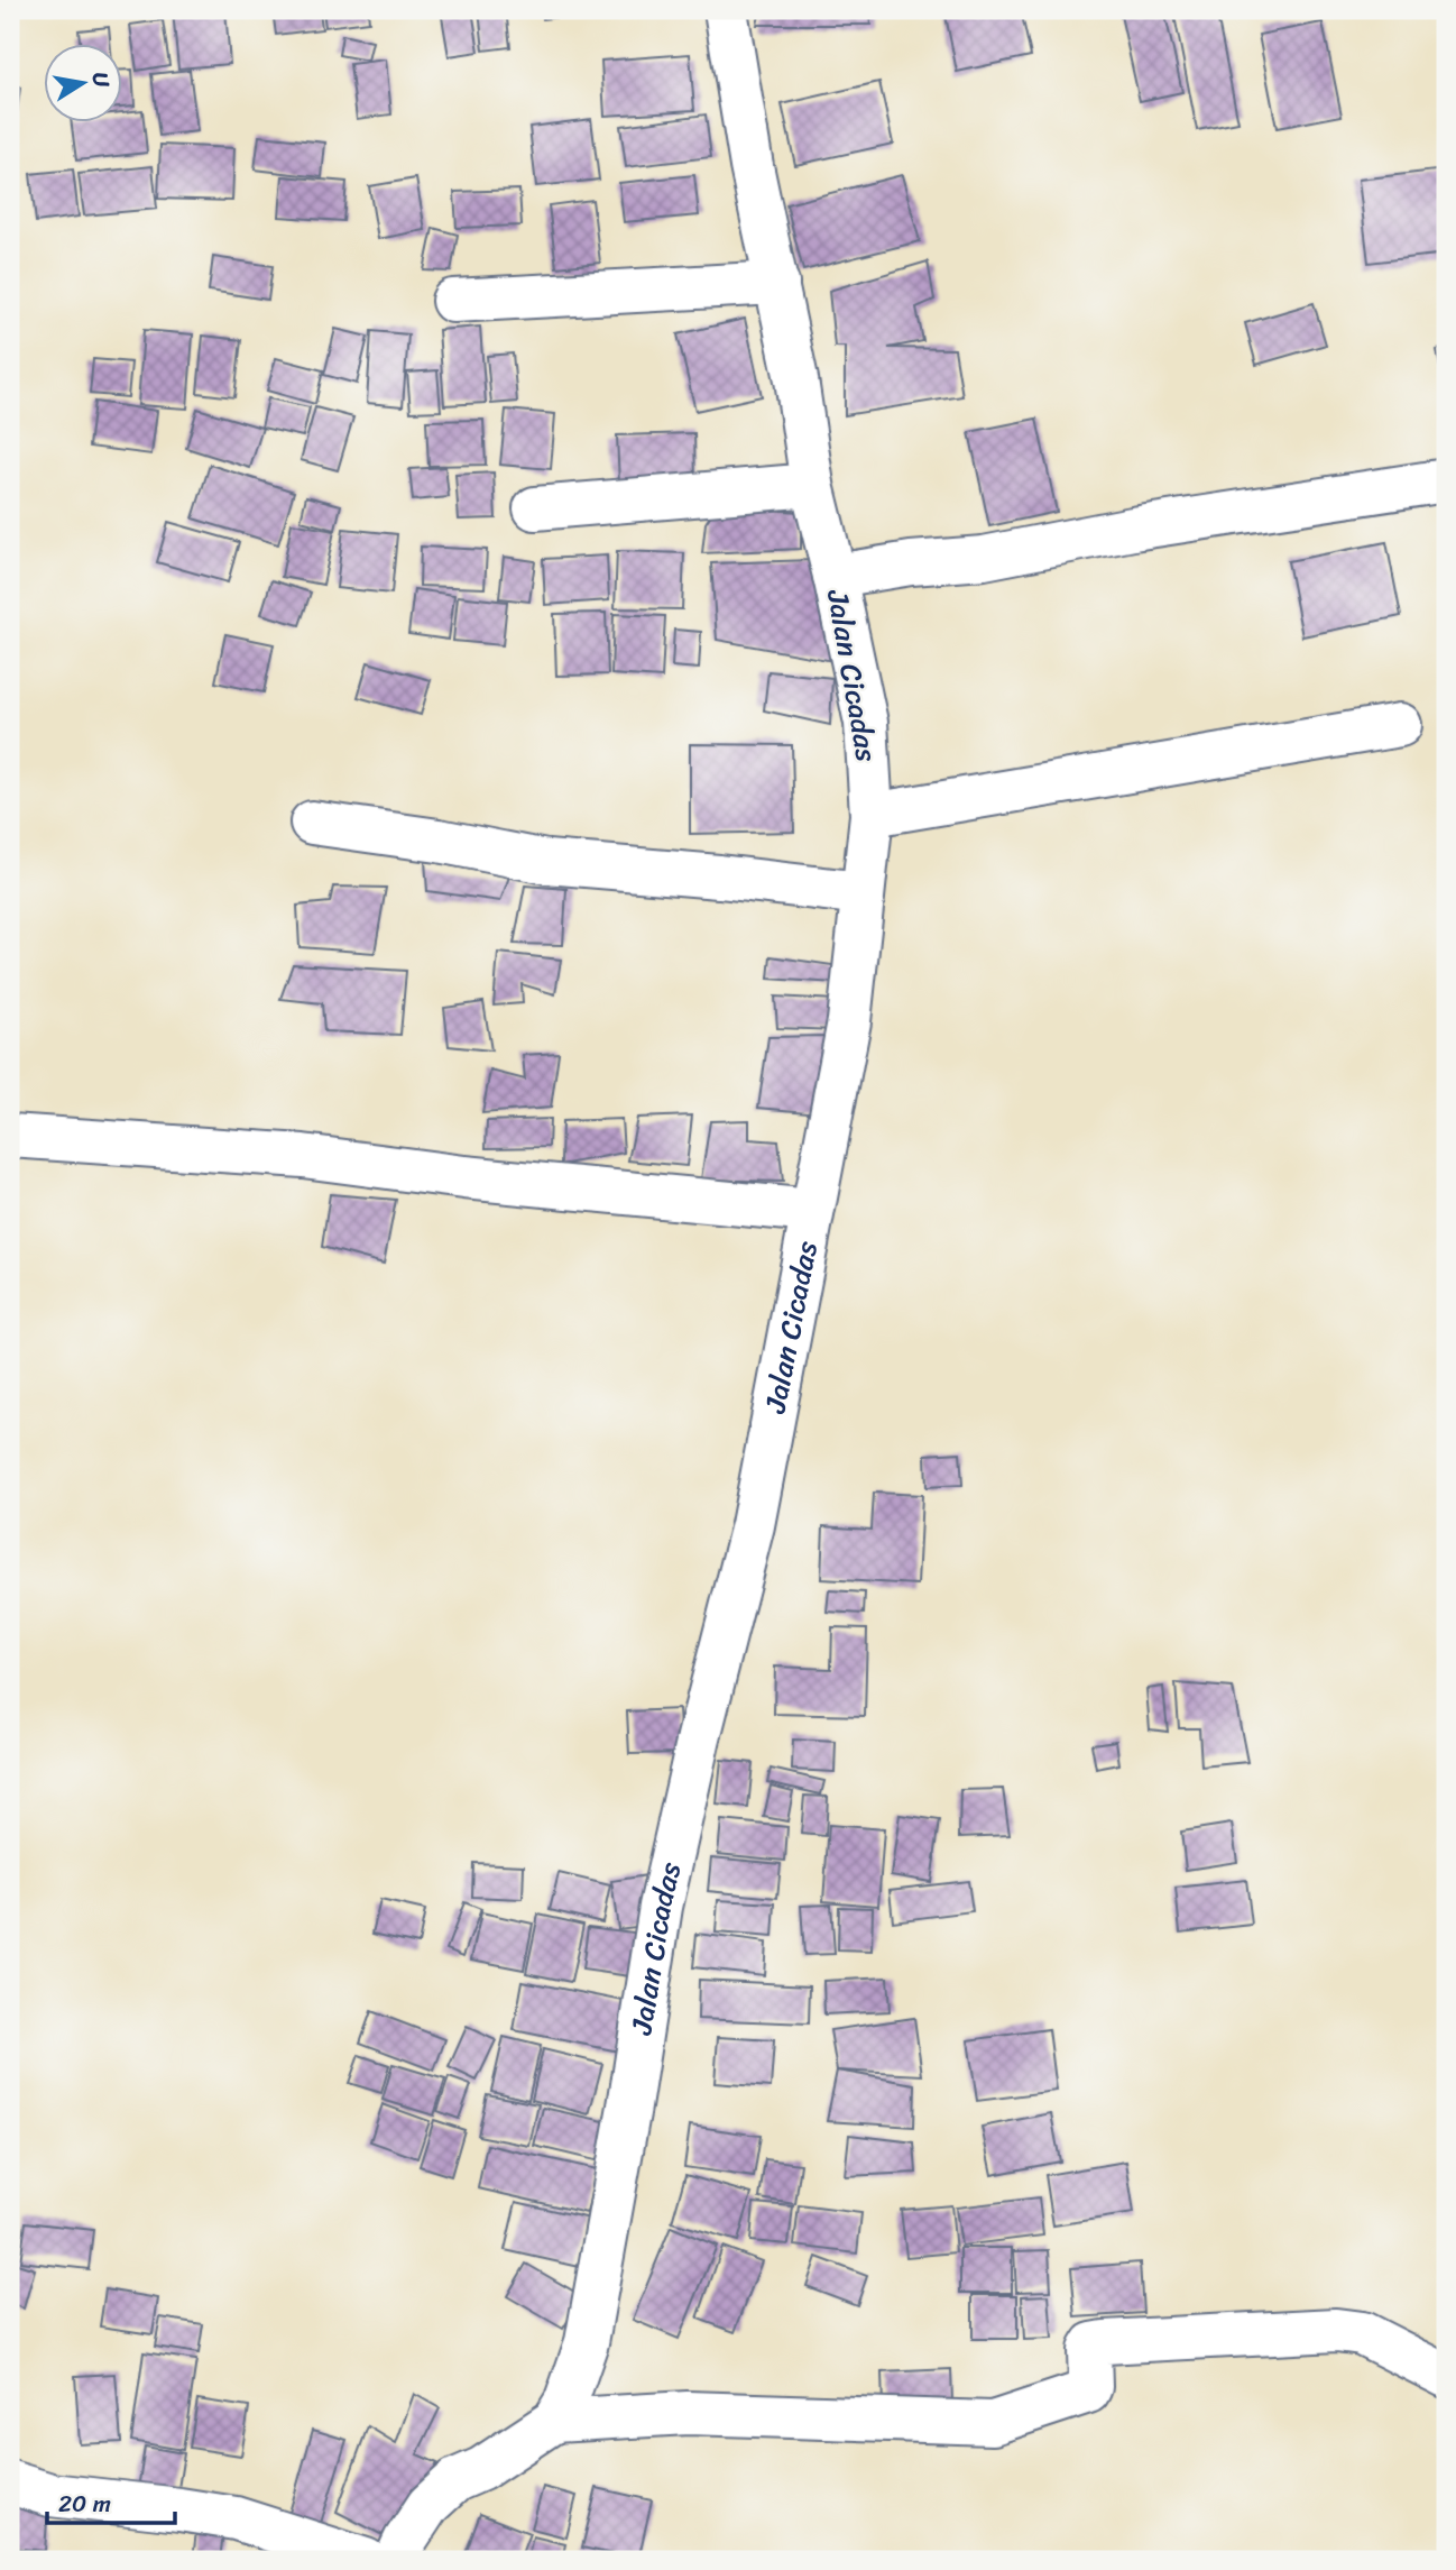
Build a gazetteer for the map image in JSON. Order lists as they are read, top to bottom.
{
  "streets": {
    "street": ["Jalan Cicadas"]
  },
  "scale_bar": "20 m",
  "north": "right"
}
